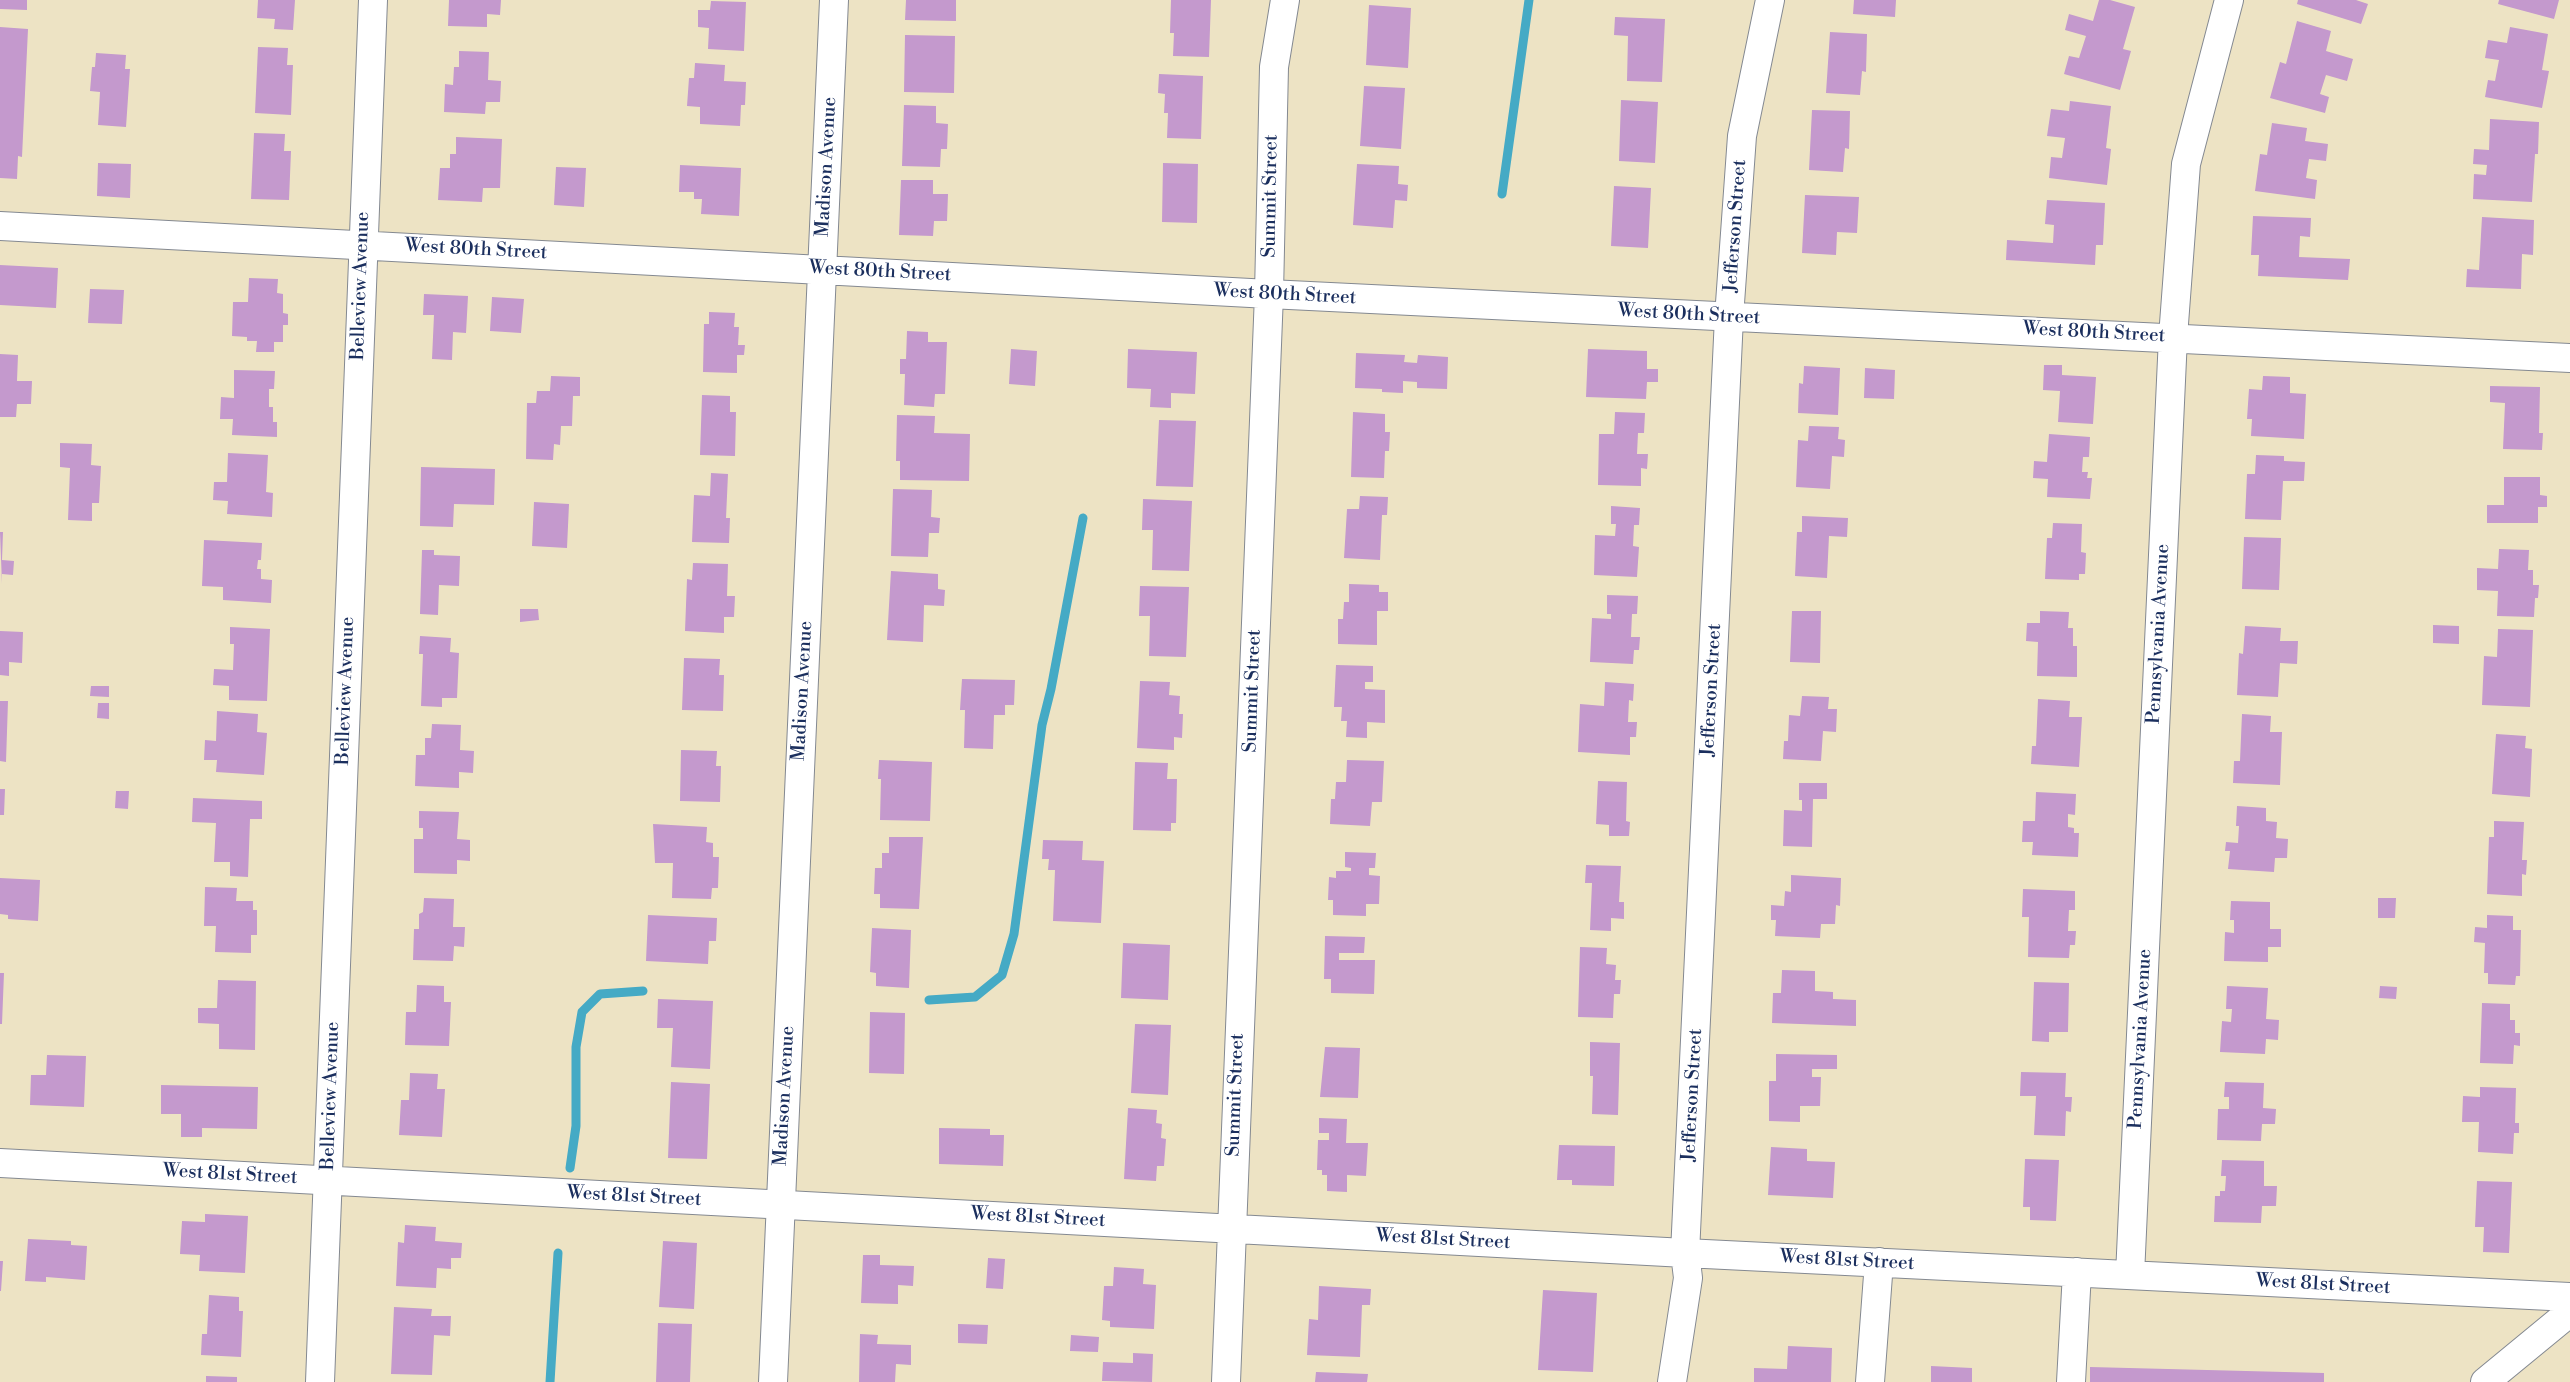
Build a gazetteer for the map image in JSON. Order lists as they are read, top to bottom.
{
  "streets": {
    "street": [
      "Madison Avenue",
      "Summit Street",
      "Jefferson Street",
      "West 80th Street",
      "Belleview Avenue",
      "Pennsylvania Avenue",
      "West 81st Street"
    ]
  },
  "crossings": [
    ["Madison Avenue", "West 80th Street"],
    ["Madison Avenue", "West 81st Street"],
    ["Summit Street", "West 80th Street"],
    ["Summit Street", "West 81st Street"],
    ["Jefferson Street", "West 80th Street"],
    ["Jefferson Street", "West 81st Street"],
    ["West 80th Street", "Belleview Avenue"],
    ["West 80th Street", "Pennsylvania Avenue"],
    ["Belleview Avenue", "West 81st Street"],
    ["Pennsylvania Avenue", "West 81st Street"]
  ]
}
